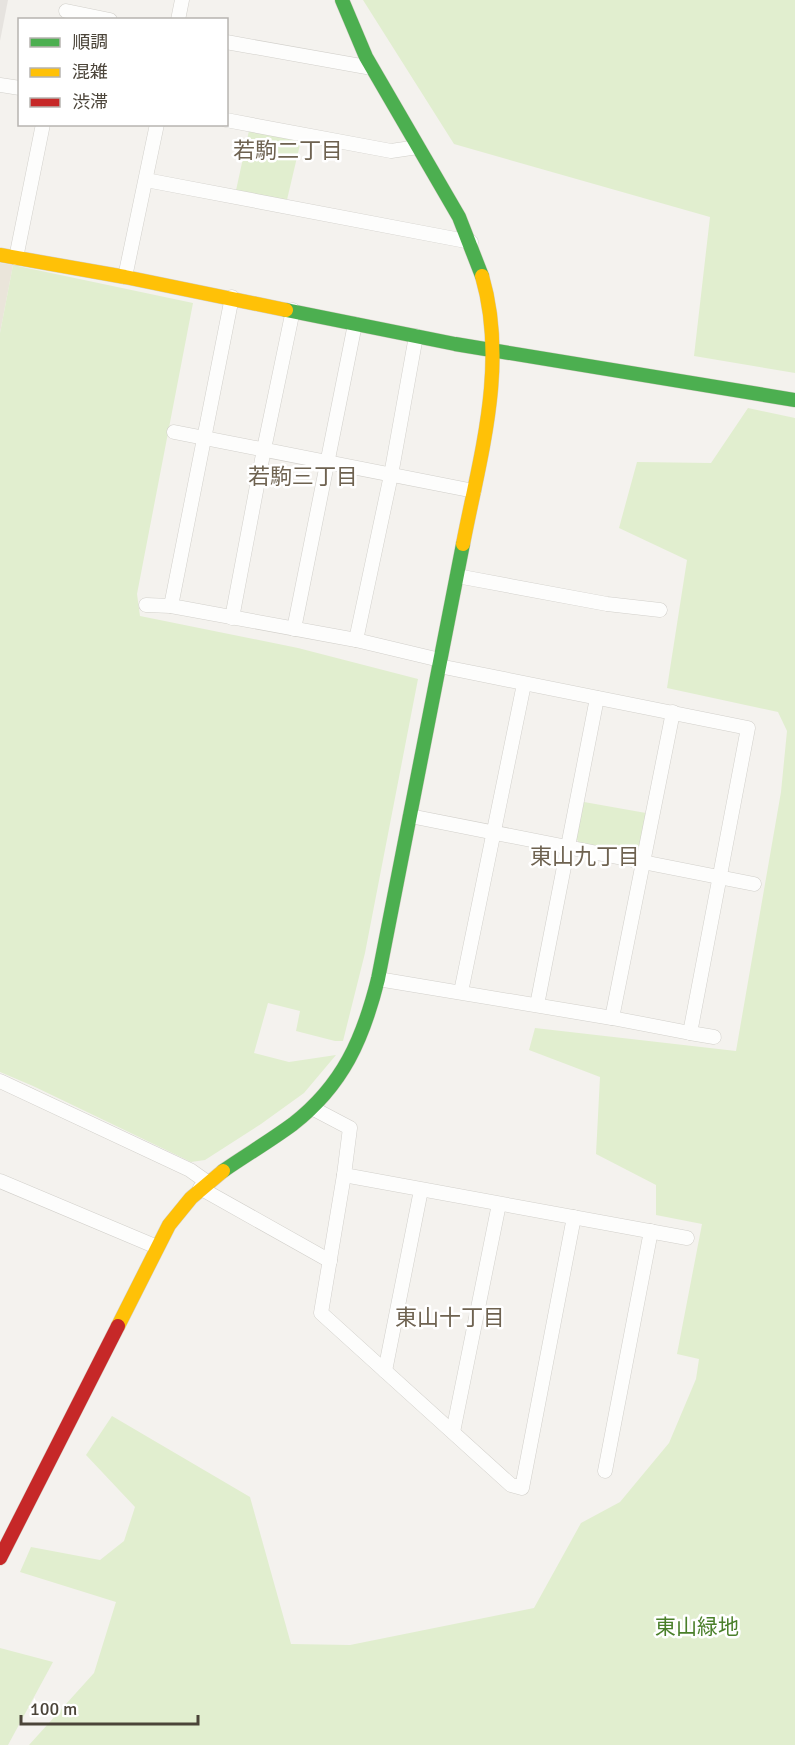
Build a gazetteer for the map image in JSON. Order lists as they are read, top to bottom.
{
  "districts": [
    "若駒二丁目",
    "若駒三丁目",
    "東山九丁目",
    "東山十丁目"
  ],
  "parks": ["東山緑地"],
  "legend": ["順調", "混雑", "渋滞"],
  "scale_bar": "100 m"
}
